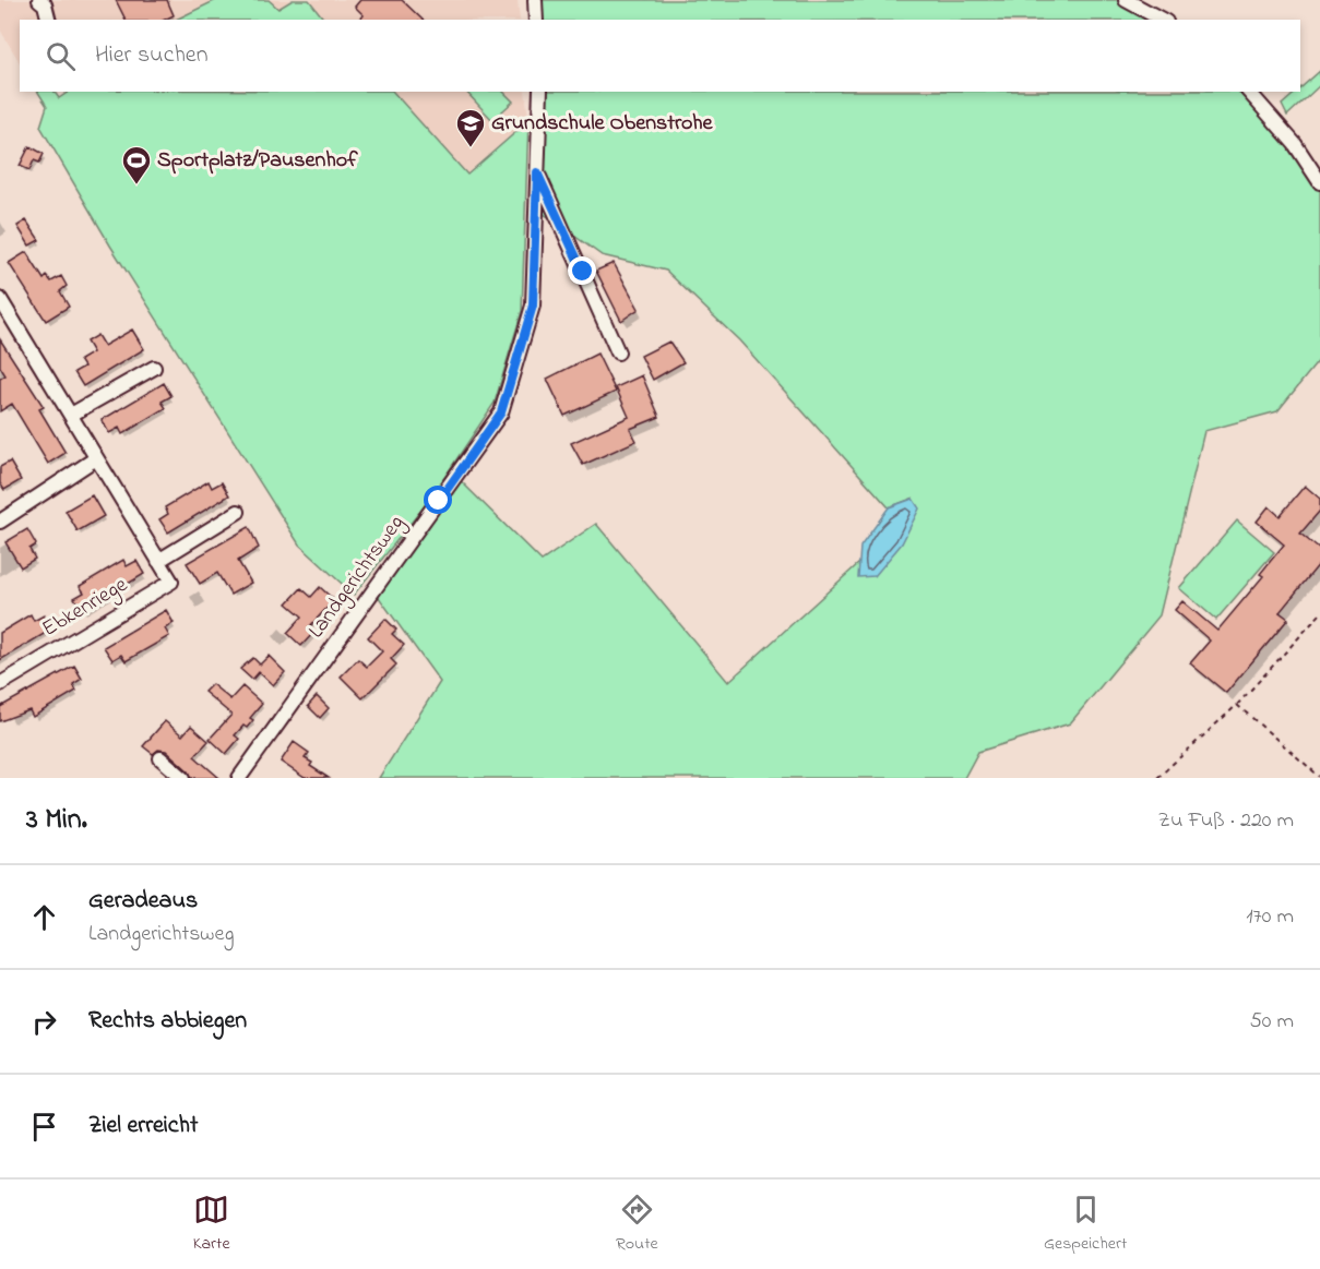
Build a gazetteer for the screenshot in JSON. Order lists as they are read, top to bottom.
{
  "streets": {
    "street": ["Landgerichtsweg", "Ebkenriege"]
  },
  "places": {
    "school or university": ["Grundschule Obenstrohe"],
    "sports": ["Sportplatz/Pausenhof"]
  },
  "page": {
    "search": "Hier suchen",
    "heading": ["3 Min.", "Zu Fuß · 220 m"],
    "list": [
      ["Geradeaus", "Landgerichtsweg", "170 m"],
      ["Rechts abbiegen", "50 m"],
      "Ziel erreicht"
    ],
    "nav": ["Karte", "Route", "Gespeichert"]
  }
}
